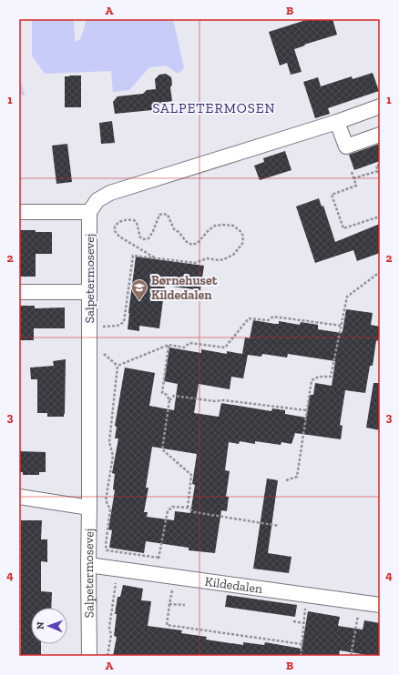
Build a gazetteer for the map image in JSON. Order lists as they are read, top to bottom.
{
  "streets": {
    "street": ["Salpetermosevej", "Kildedalen"]
  },
  "crossings": [
    ["Salpetermosevej", "Kildedalen"]
  ],
  "districts": ["SALPETERMOSEN"],
  "places": {
    "school or university": ["Børnehuset Kildedalen"]
  },
  "north": "left",
  "grid": {
    "columns": ["A", "B"],
    "rows": [
      "1",
      "2",
      "3",
      "4"
    ]
  }
}
